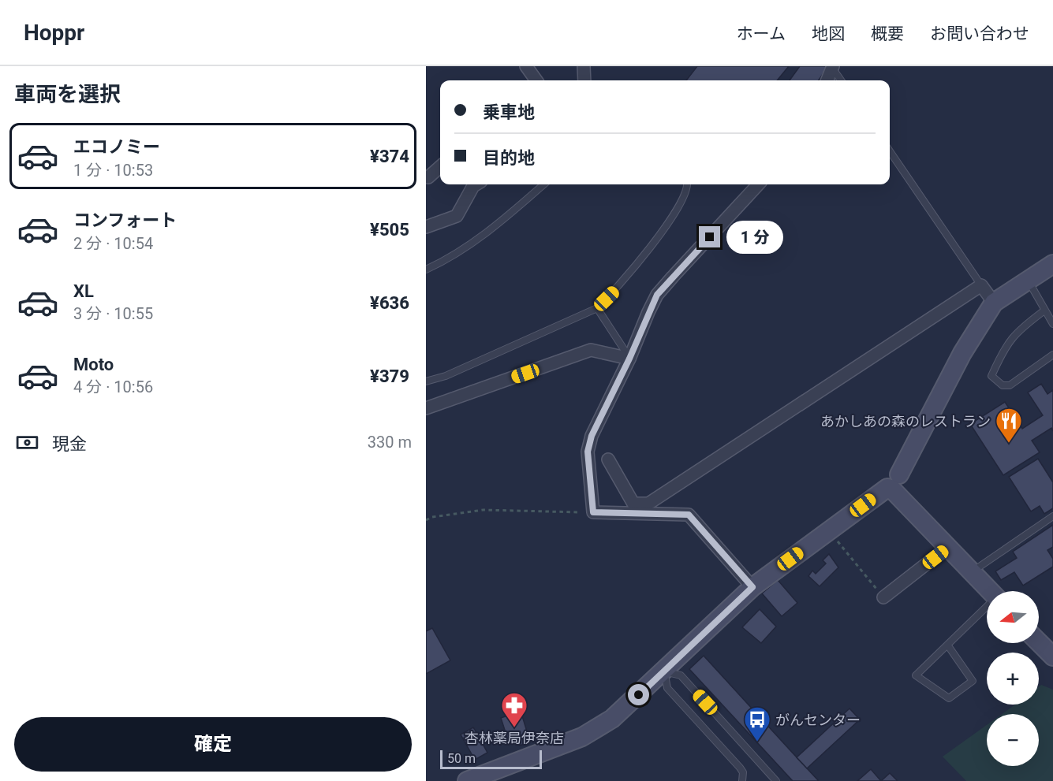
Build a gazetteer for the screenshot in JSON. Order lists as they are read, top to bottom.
{
  "places": {
    "restaurant": ["あかしあの森のレストラン"],
    "pharmacy": ["杏林薬局伊奈店"],
    "bus stop": ["がんセンター"]
  },
  "scale_bar": "50 m",
  "north": "left",
  "page": {
    "header": "Hoppr",
    "nav": [
      "ホーム",
      "地図",
      "概要",
      "お問い合わせ"
    ],
    "heading": "車両を選択",
    "banner": ["乗車地", "目的地"],
    "list": [
      {
        "name": "エコノミー",
        "note": "1 分 · 10:53",
        "value": "¥374"
      },
      {
        "name": "コンフォート",
        "note": "2 分 · 10:54",
        "value": "¥505"
      },
      {
        "name": "XL",
        "note": "3 分 · 10:55",
        "value": "¥636"
      },
      {
        "name": "Moto",
        "note": "4 分 · 10:56",
        "value": "¥379"
      }
    ],
    "bubble": "1 分",
    "pay": ["現金", "330 m"],
    "map_buttons": ["+", "−"],
    "buttons": "確定",
    "scale": "50 m"
  }
}
